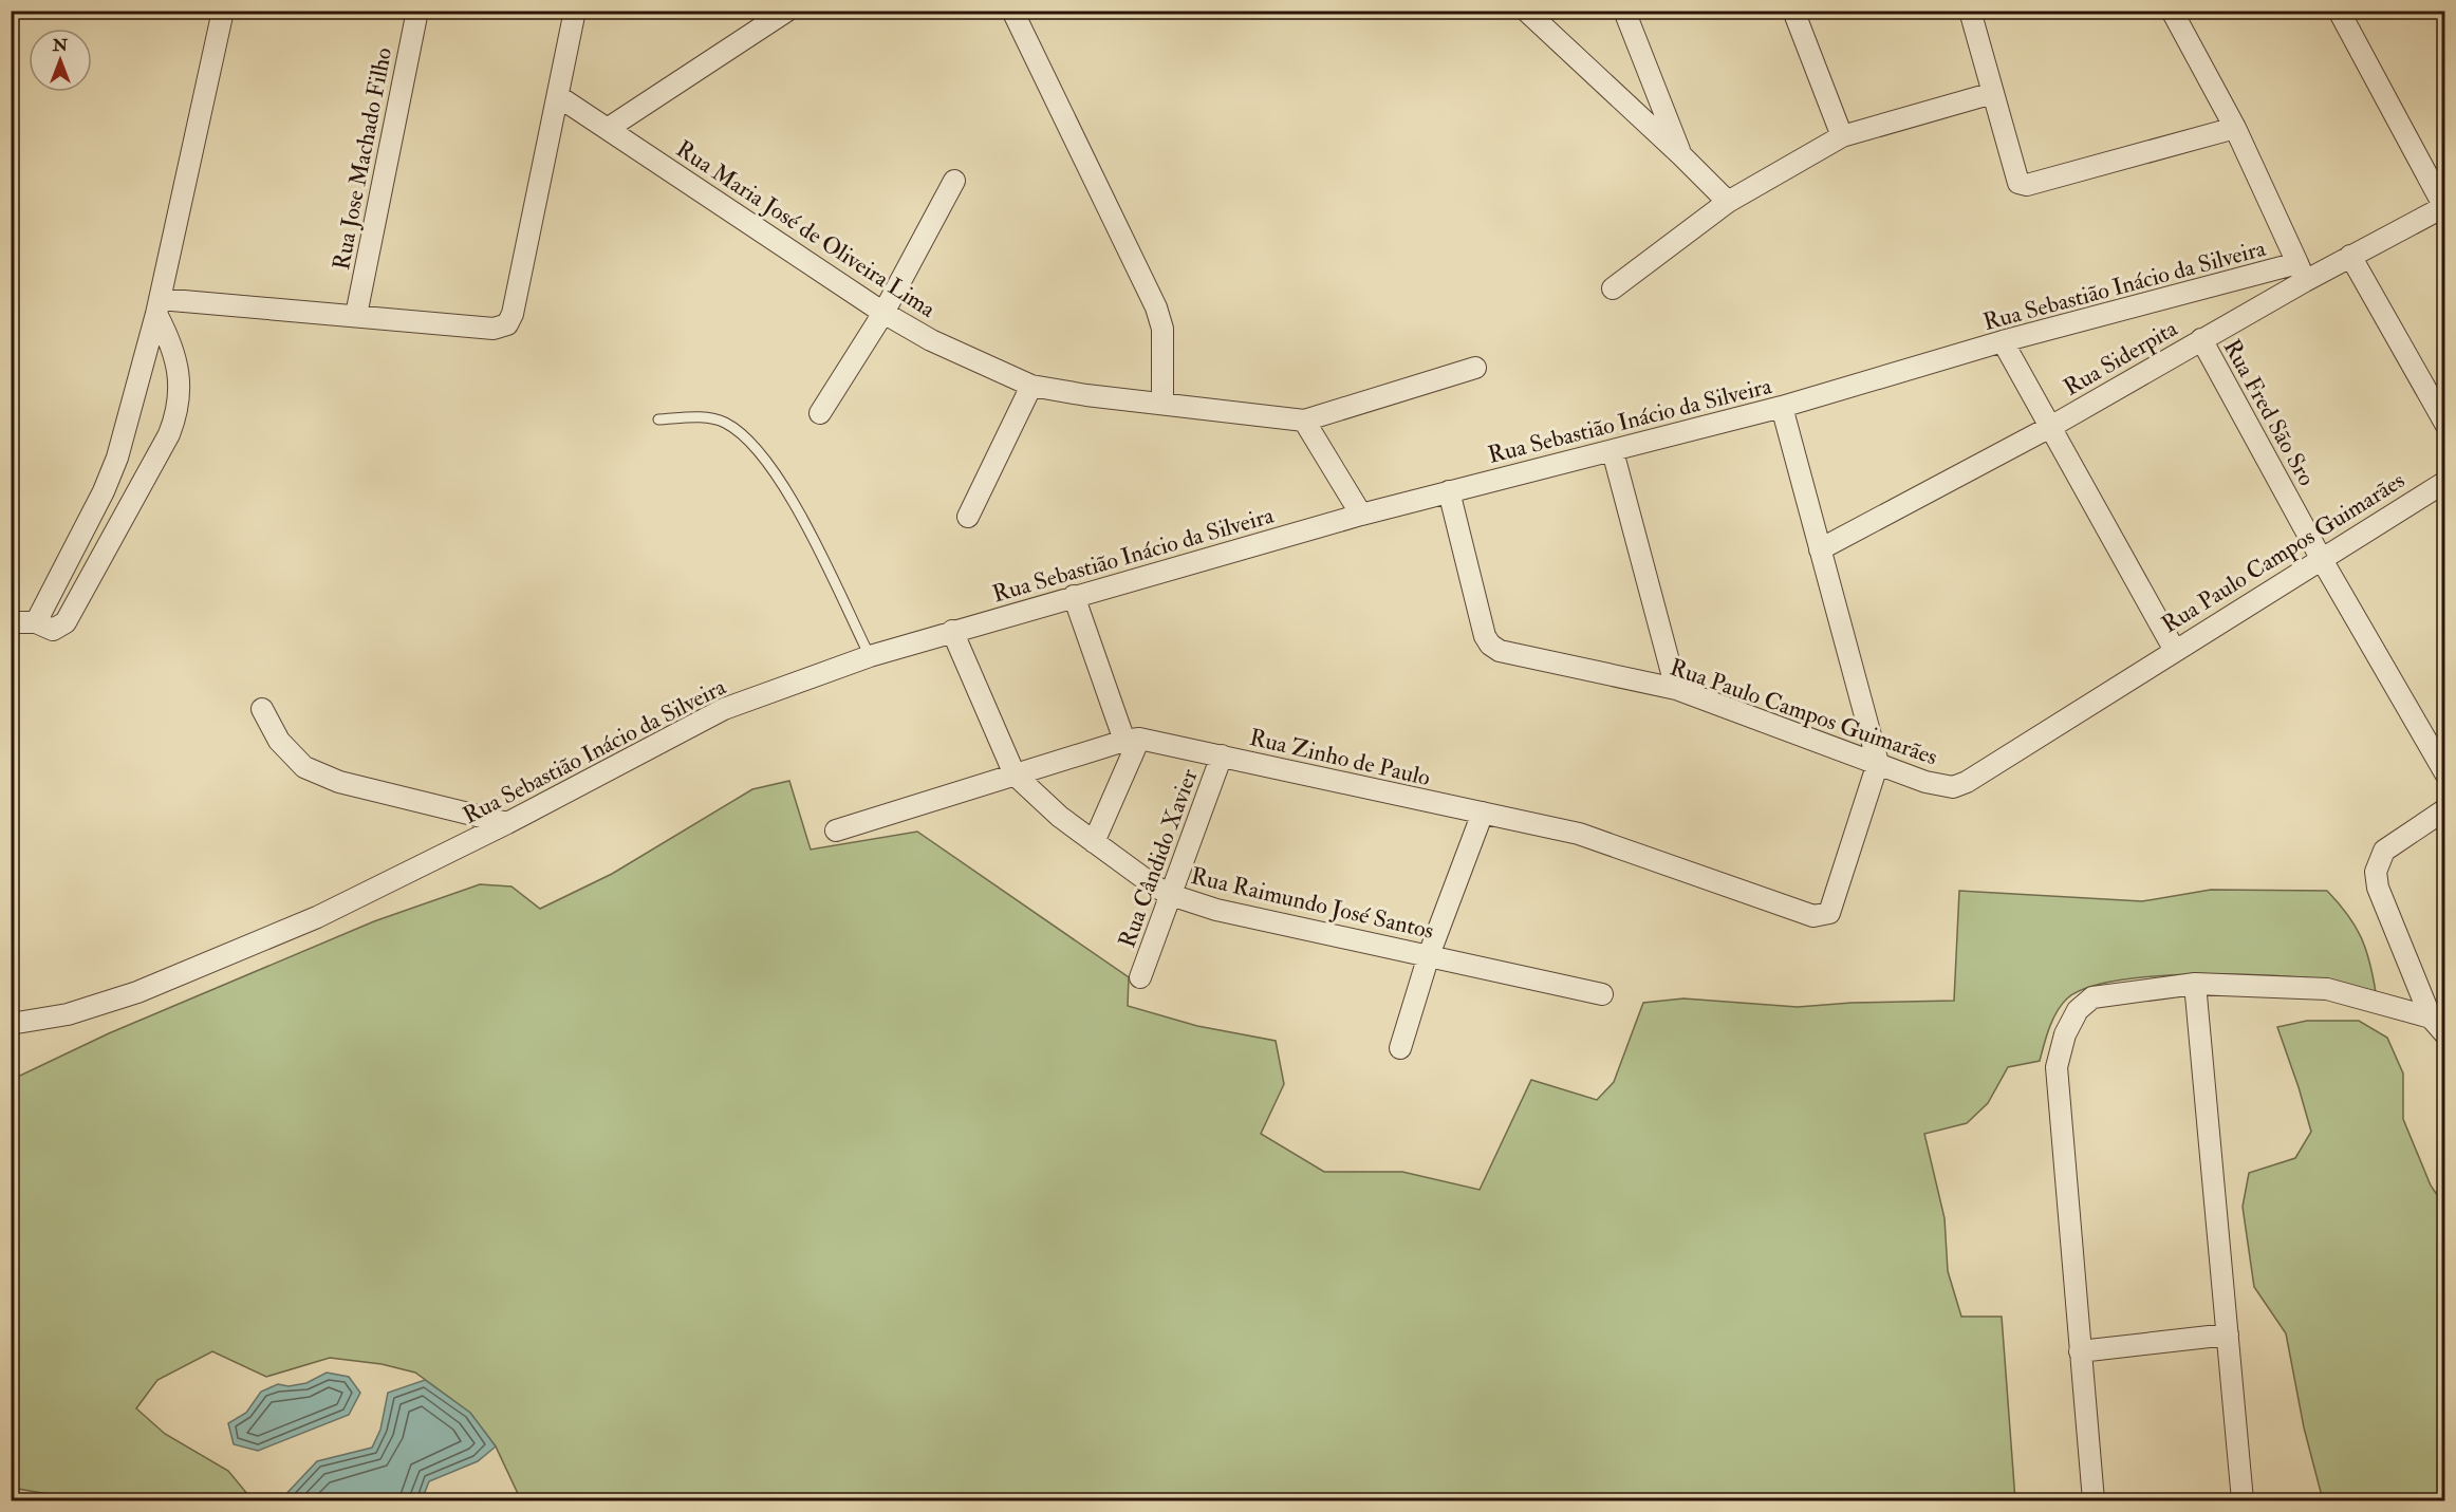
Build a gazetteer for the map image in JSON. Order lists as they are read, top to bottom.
{
  "streets": {
    "street": [
      "Rua Jose Machado Filho",
      "Rua Maria José de Oliveira Lima",
      "Rua Sebastião Inácio da Silveira",
      "Rua Siderpita",
      "Rua Fred São Sro",
      "Rua Paulo Campos Guimarães",
      "Rua Zinho de Paulo",
      "Rua Cândido Xavier",
      "Rua Raimundo José Santos"
    ]
  },
  "crossings": [
    ["Rua Sebastião Inácio da Silveira", "Rua Siderpita"],
    ["Rua Sebastião Inácio da Silveira", "Rua Paulo Campos Guimarães"],
    ["Rua Sebastião Inácio da Silveira", "Rua Raimundo José Santos"],
    ["Rua Siderpita", "Rua Fred São Sro"],
    ["Rua Fred São Sro", "Rua Paulo Campos Guimarães"],
    ["Rua Paulo Campos Guimarães", "Rua Zinho de Paulo"],
    ["Rua Zinho de Paulo", "Rua Cândido Xavier"],
    ["Rua Zinho de Paulo", "Rua Raimundo José Santos"],
    ["Rua Cândido Xavier", "Rua Raimundo José Santos"]
  ],
  "north": "top"
}
